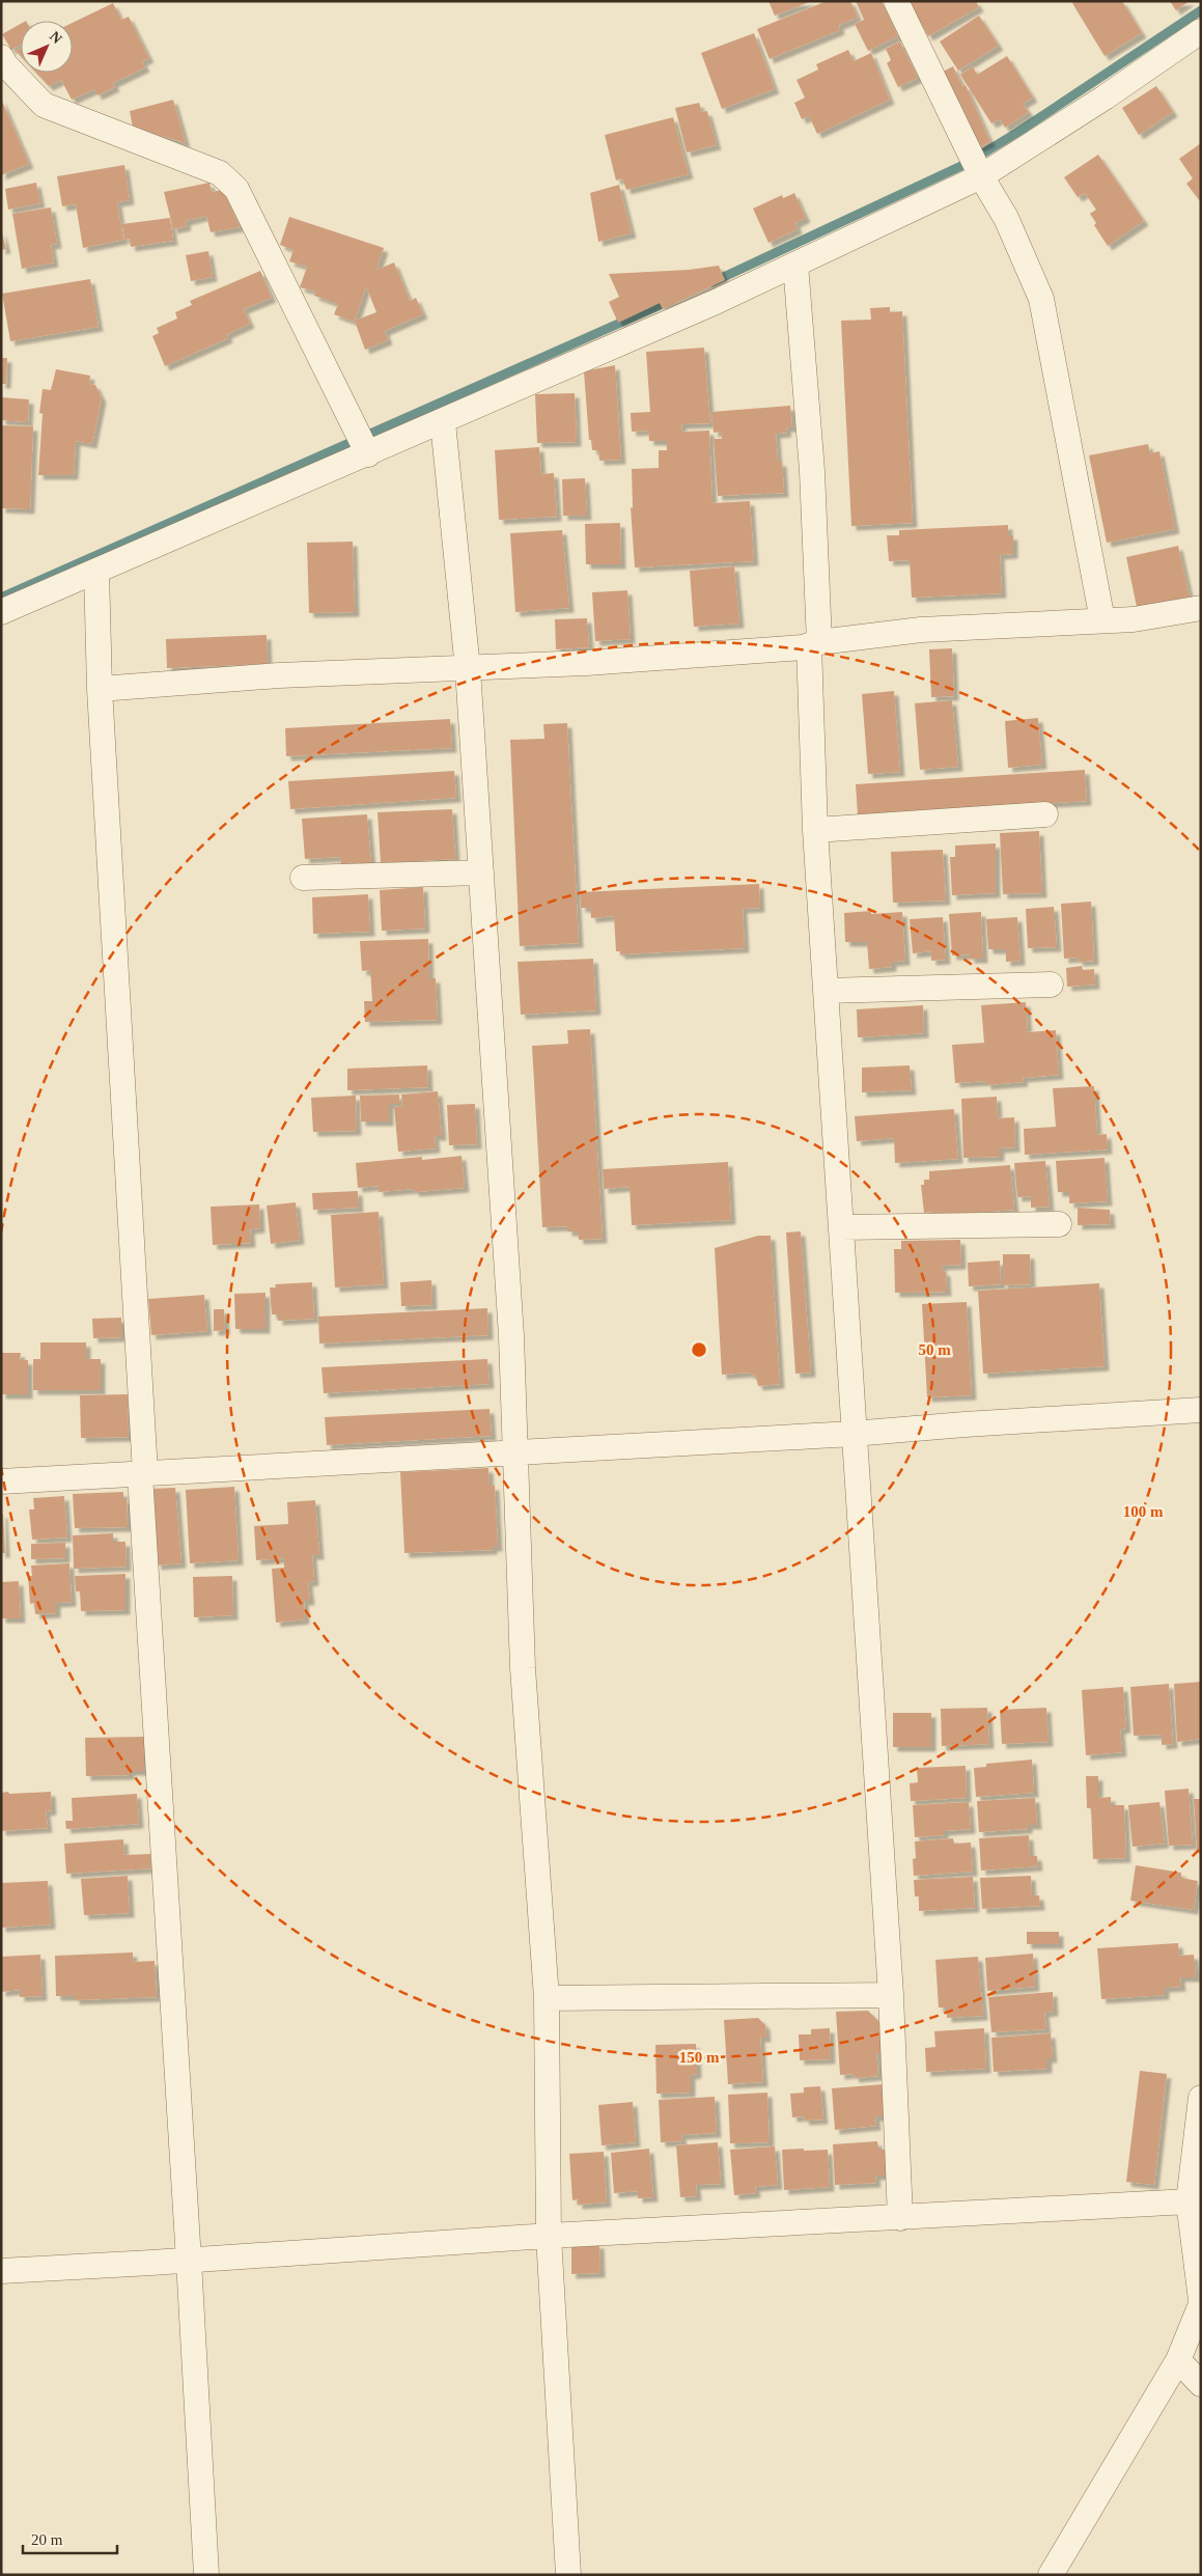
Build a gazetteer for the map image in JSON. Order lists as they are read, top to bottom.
{
  "scale_bar": "20 m",
  "north": "top right",
  "rings": ["50 m", "100 m", "150 m"]
}
